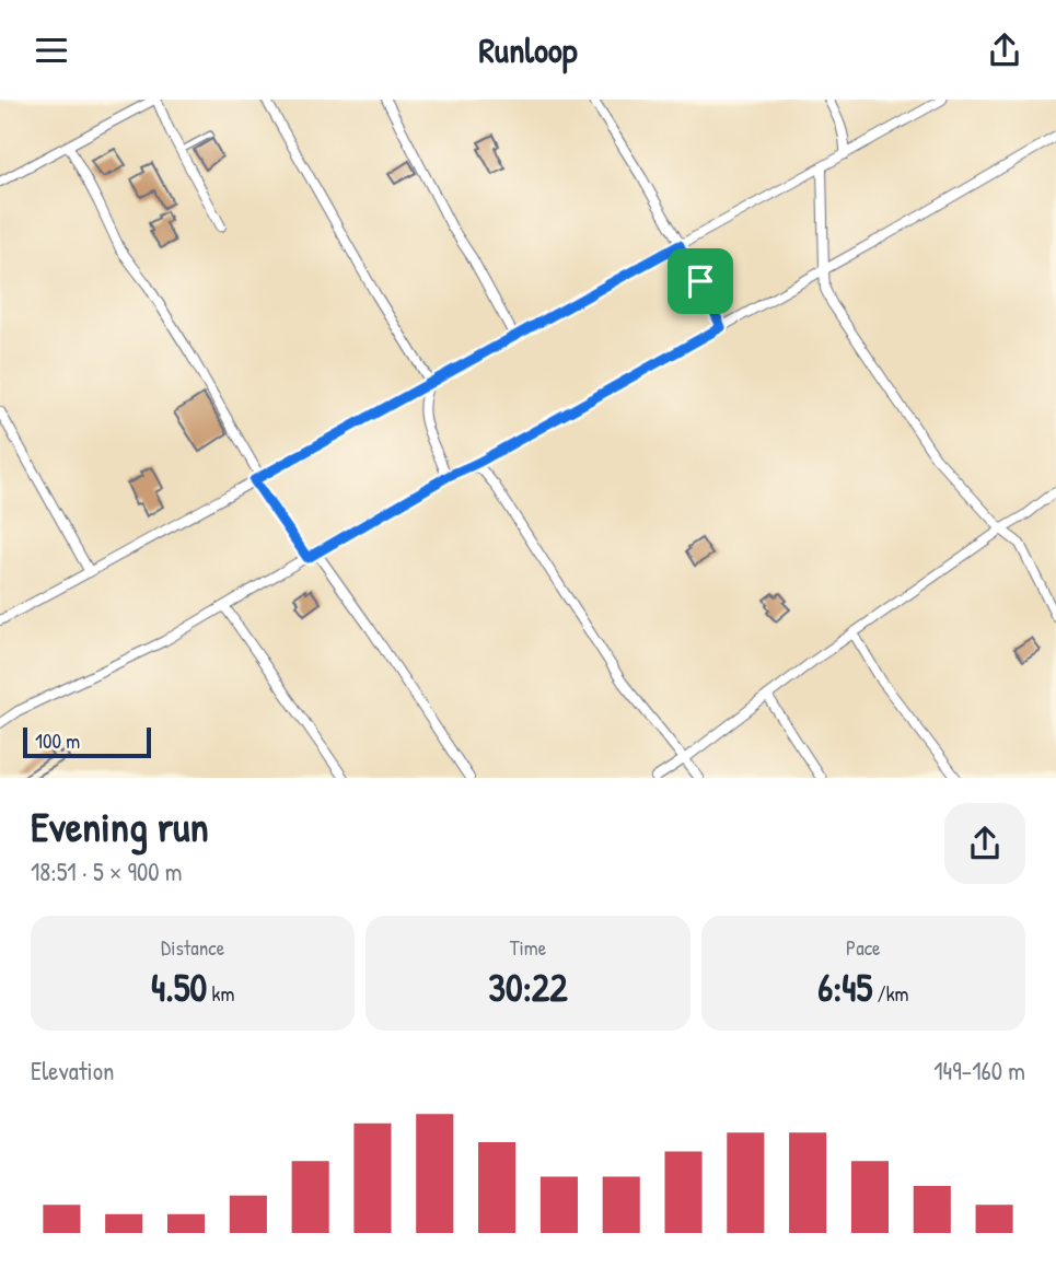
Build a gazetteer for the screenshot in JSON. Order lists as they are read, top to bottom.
{
  "scale_bar": "100 m",
  "page": {
    "header": "Runloop",
    "scale": "100 m",
    "heading": ["Evening run", "18:51 · 5 × 900 m"],
    "stats": [
      ["Distance", "4.50 km"],
      ["Time", "30:22"],
      ["Pace", "6:45 /km"]
    ],
    "chart": ["Elevation", "149–160 m"]
  }
}
